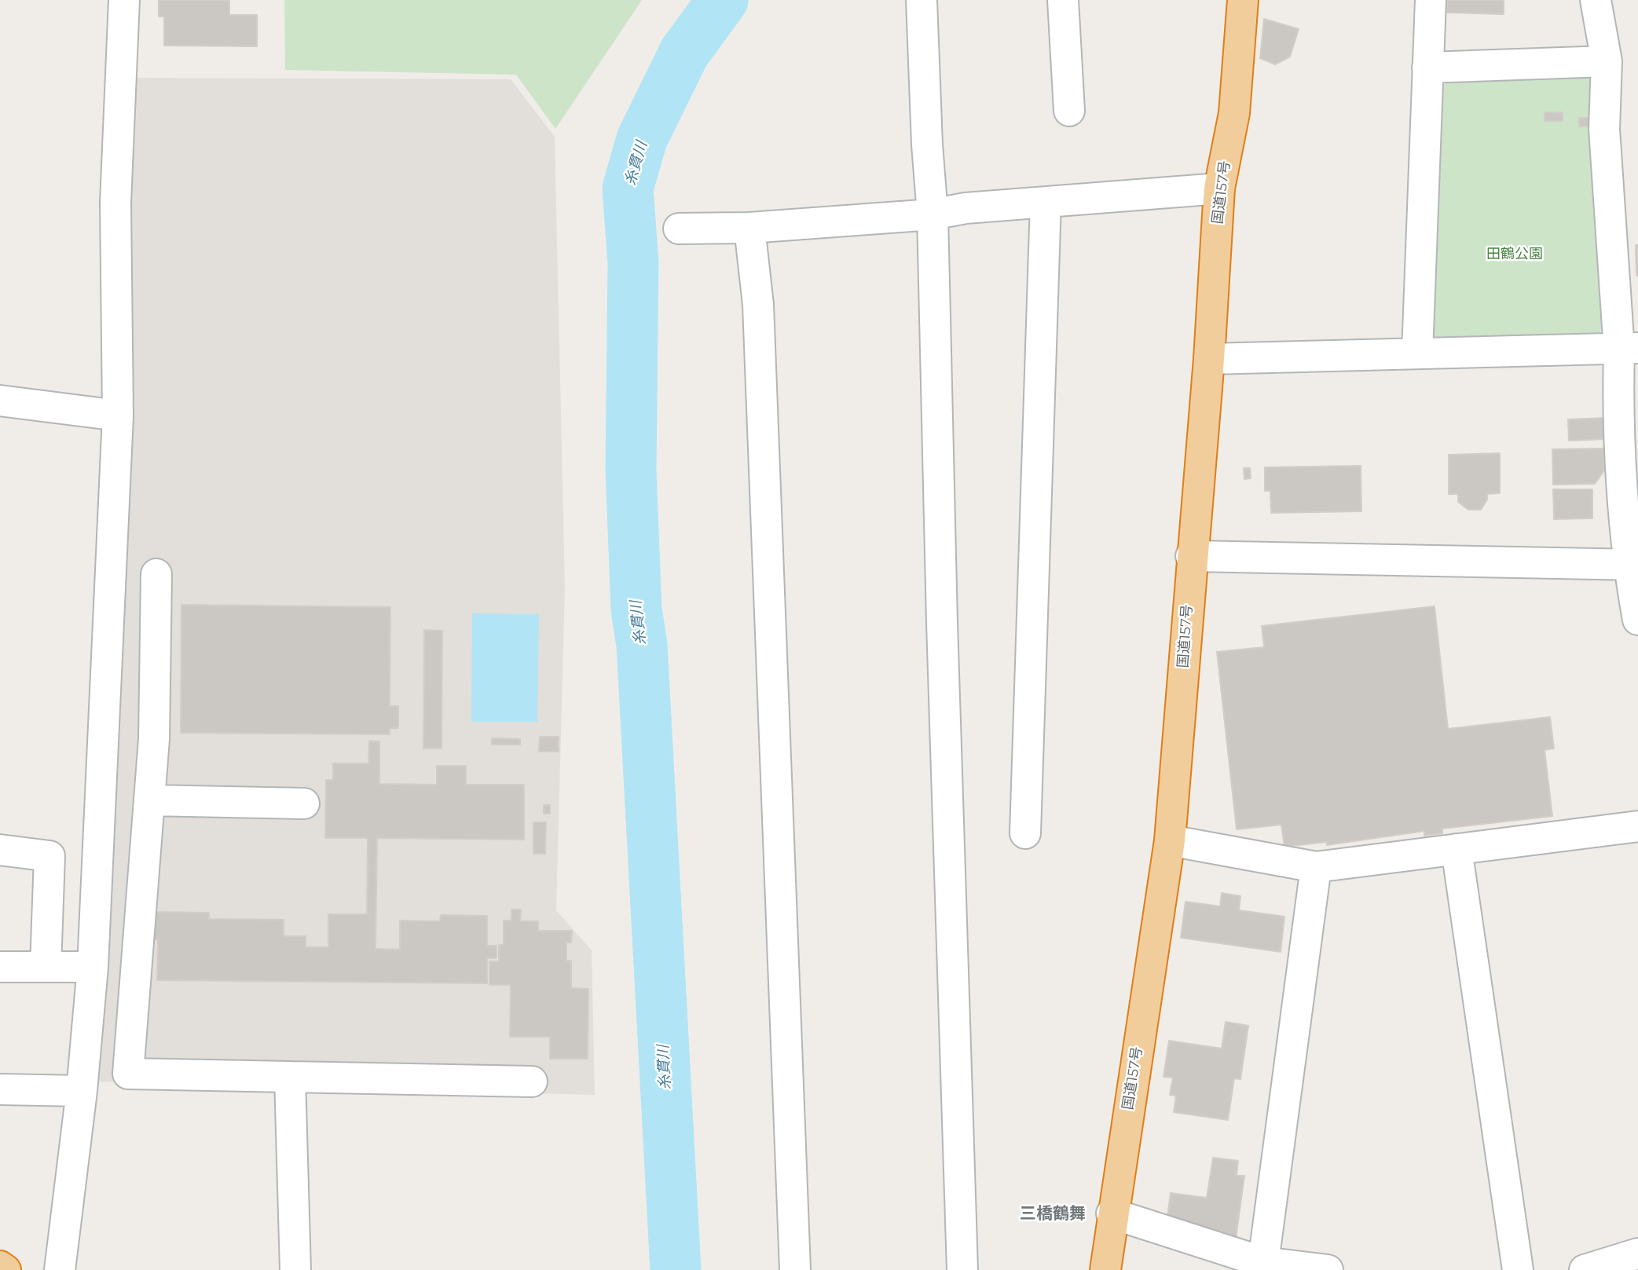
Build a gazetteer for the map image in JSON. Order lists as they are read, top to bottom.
{
  "streets": {
    "highway": ["国道157号"]
  },
  "districts": ["三橋鶴舞"],
  "water": ["糸貫川"],
  "parks": ["田鶴公園"]
}
